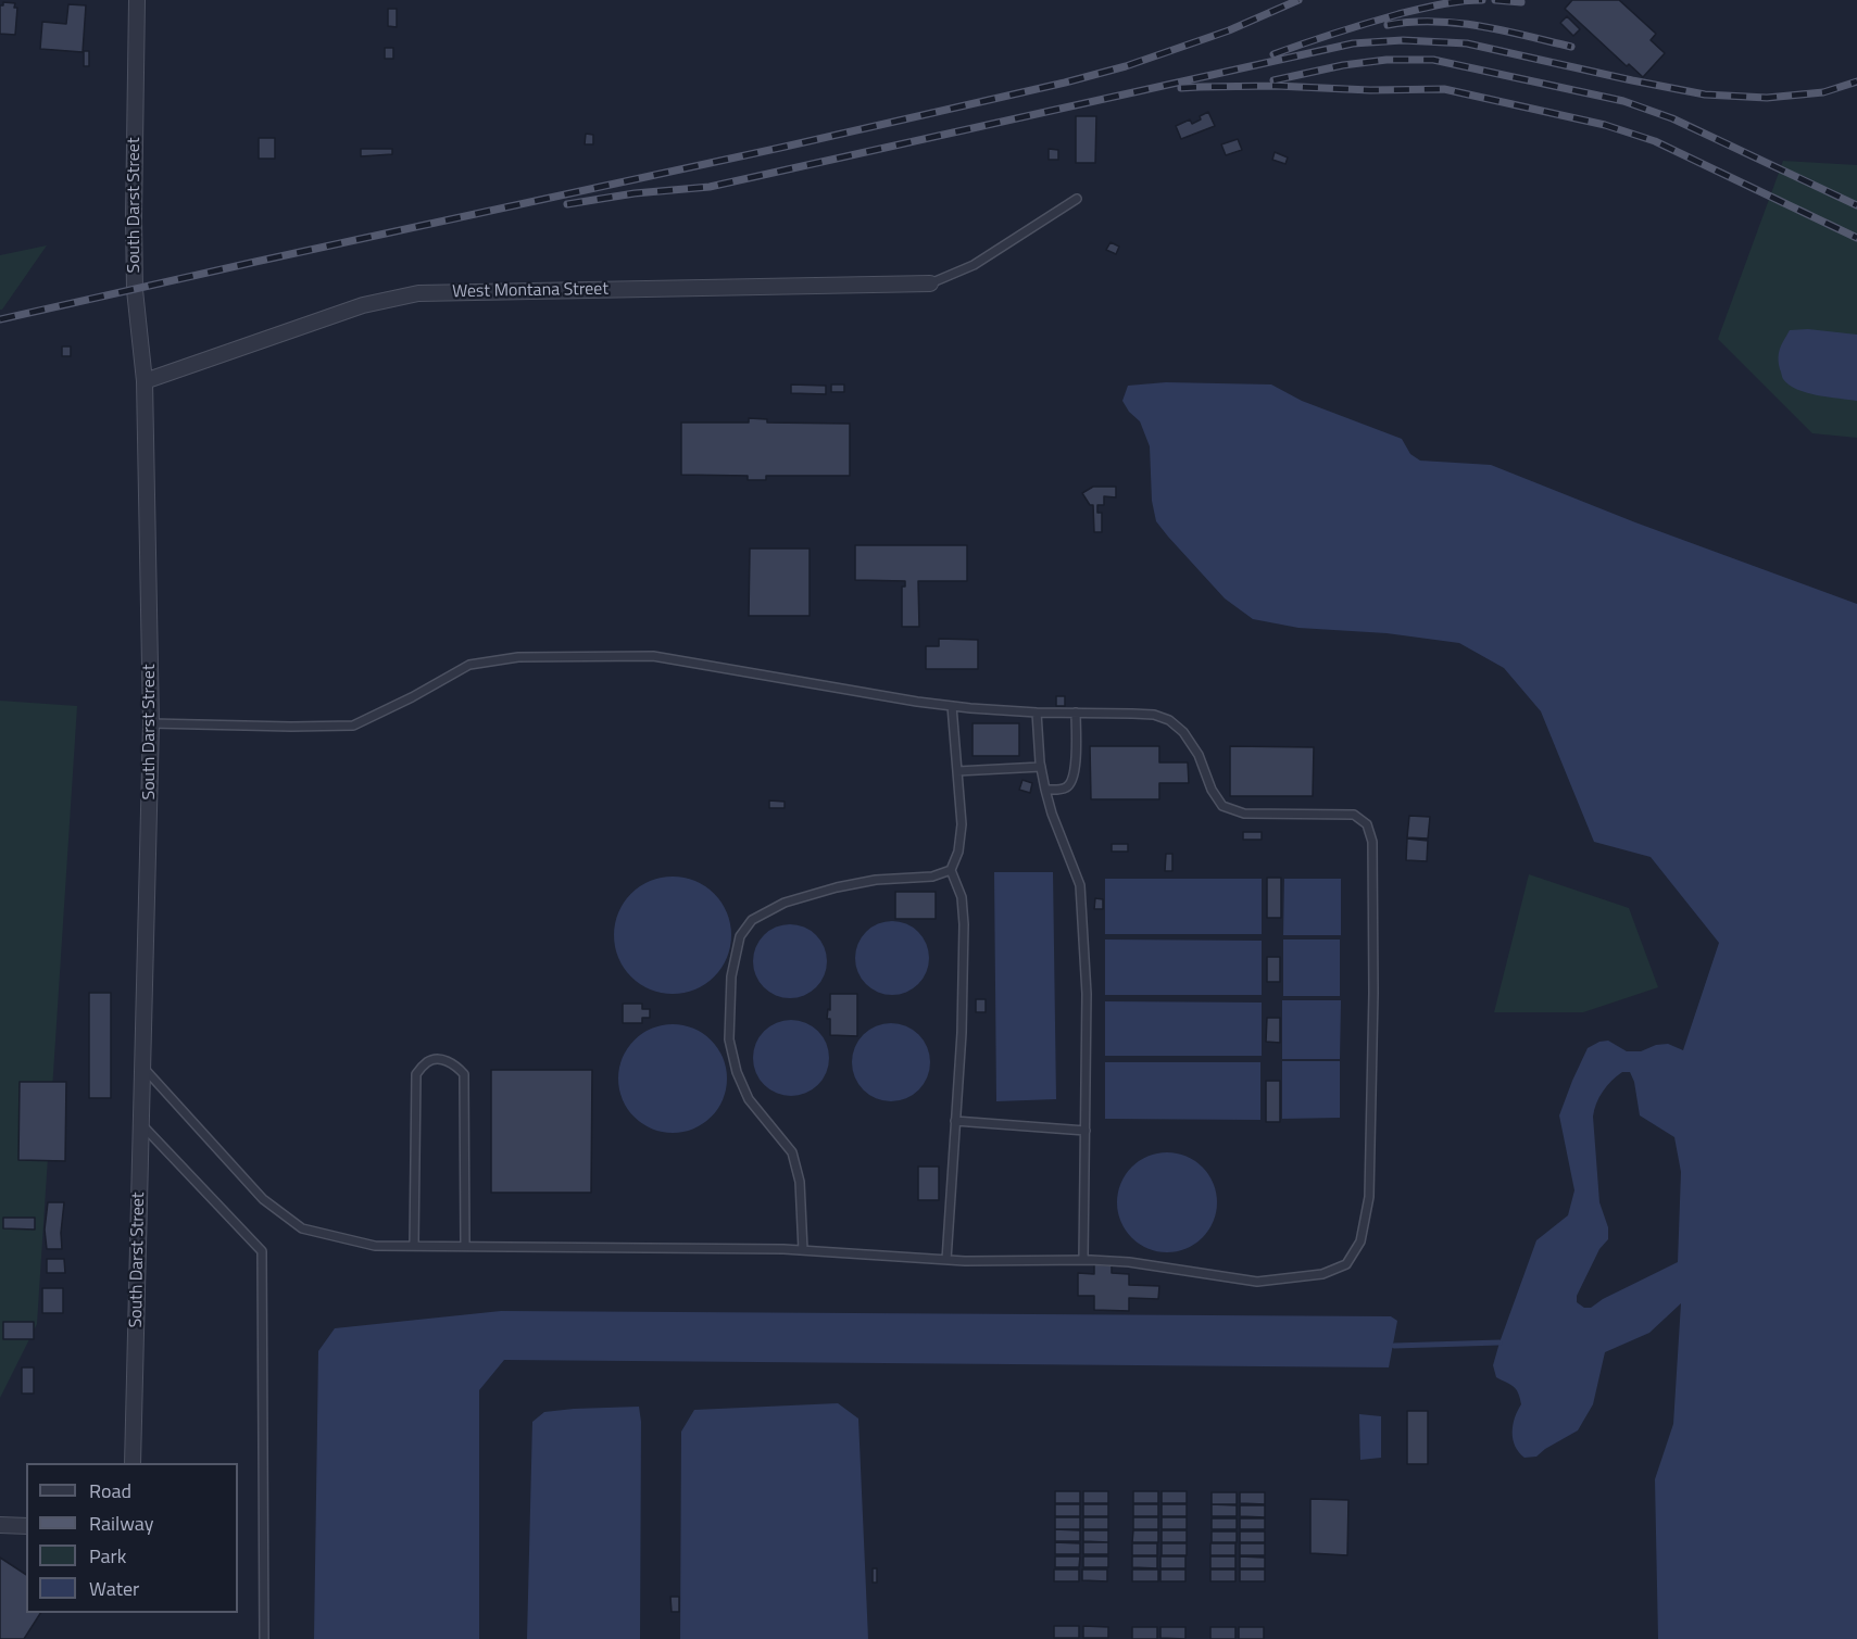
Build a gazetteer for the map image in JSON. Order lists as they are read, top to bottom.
{
  "streets": {
    "street": ["South Darst Street", "West Montana Street"]
  },
  "crossings": [
    ["South Darst Street", "West Montana Street"]
  ],
  "legend": [
    "Road",
    "Railway",
    "Park",
    "Water"
  ]
}
